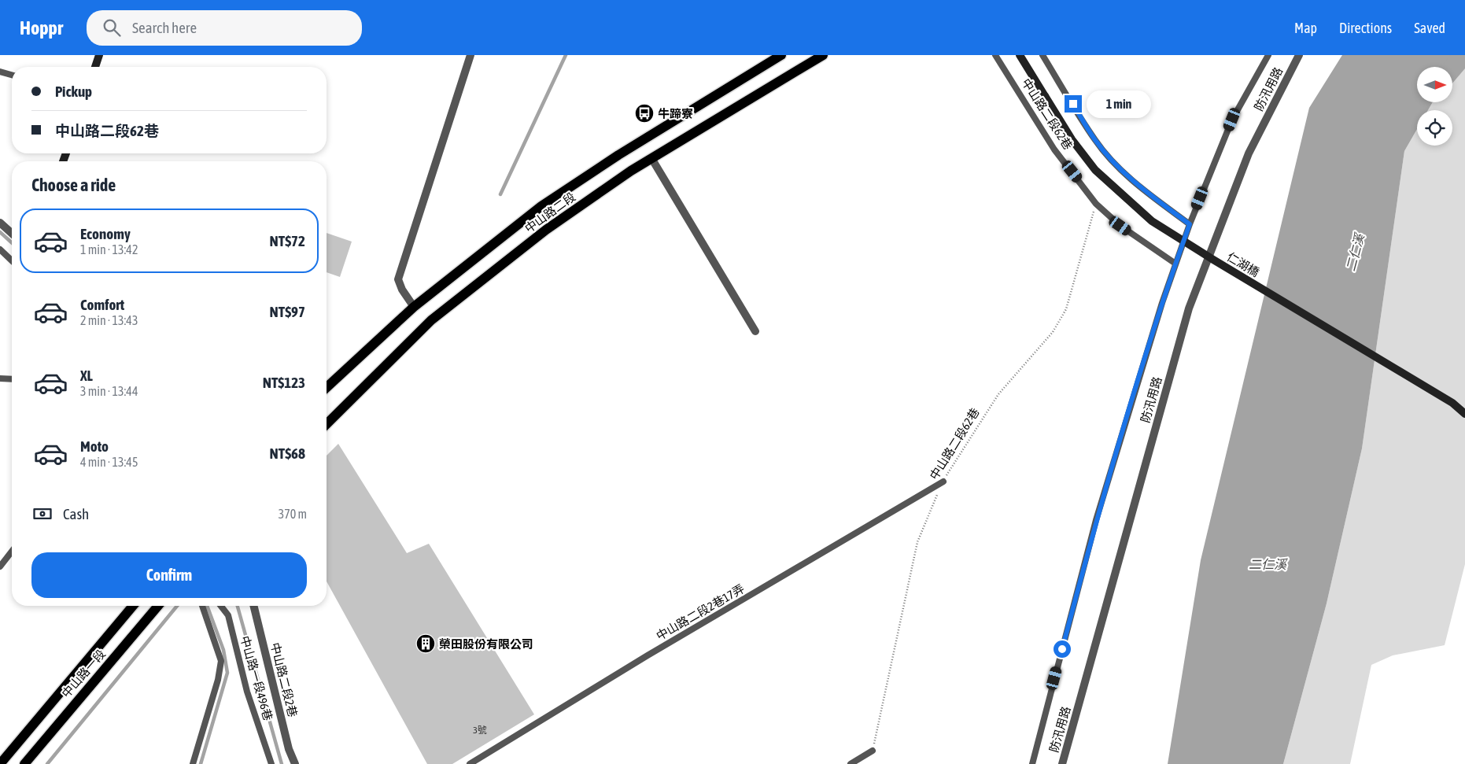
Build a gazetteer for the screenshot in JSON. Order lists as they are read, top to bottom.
{
  "streets": {
    "main road": ["中山路二段", "中山路一段"],
    "street": [
      "防汛用路",
      "中山路二段62巷",
      "仁湖橋",
      "中山路二段2巷"
    ],
    "lane": ["中山路二段2巷17弄", "中山路一段496巷"]
  },
  "crossings": [
    ["中山路二段62巷", "仁湖橋"],
    ["中山路二段62巷", "中山路二段2巷17弄"]
  ],
  "water": ["二仁溪"],
  "places": {
    "bus stop": ["牛蹄寮"],
    "building": ["榮田股份有限公司"]
  },
  "house_numbers": ["3號"],
  "north": "right",
  "page": {
    "header": "Hoppr",
    "search": "Search here",
    "nav": ["Map", "Directions", "Saved"],
    "banner": ["Pickup", "中山路二段62巷"],
    "bubble": "1 min",
    "heading": "Choose a ride",
    "list": [
      {
        "name": "Economy",
        "note": "1 min · 13:42",
        "value": "NT$72"
      },
      {
        "name": "Comfort",
        "note": "2 min · 13:43",
        "value": "NT$97"
      },
      {
        "name": "XL",
        "note": "3 min · 13:44",
        "value": "NT$123"
      },
      {
        "name": "Moto",
        "note": "4 min · 13:45",
        "value": "NT$68"
      }
    ],
    "pay": ["Cash", "370 m"],
    "buttons": "Confirm"
  }
}
